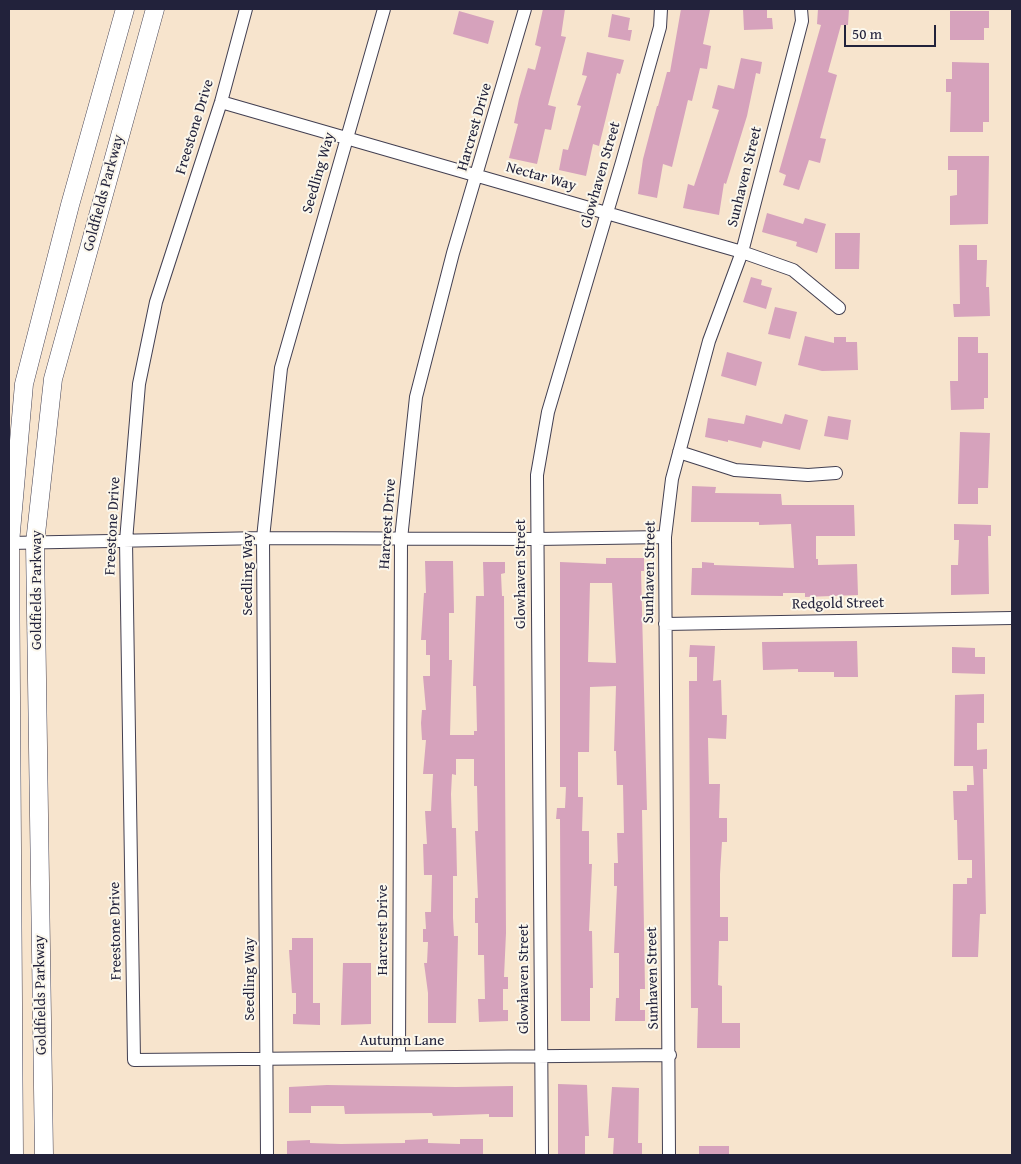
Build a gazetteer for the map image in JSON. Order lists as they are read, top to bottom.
{
  "streets": {
    "main road": ["Goldfields Parkway"],
    "street": [
      "Freestone Drive",
      "Harcrest Drive",
      "Seedling Way",
      "Glowhaven Street",
      "Nectar Way",
      "Sunhaven Street",
      "Redgold Street",
      "Autumn Lane"
    ]
  },
  "crossings": [
    ["Freestone Drive", "Nectar Way"],
    ["Freestone Drive", "Autumn Lane"],
    ["Harcrest Drive", "Nectar Way"],
    ["Harcrest Drive", "Autumn Lane"],
    ["Seedling Way", "Nectar Way"],
    ["Seedling Way", "Autumn Lane"],
    ["Glowhaven Street", "Nectar Way"],
    ["Glowhaven Street", "Autumn Lane"],
    ["Nectar Way", "Sunhaven Street"],
    ["Sunhaven Street", "Redgold Street"],
    ["Sunhaven Street", "Autumn Lane"]
  ],
  "scale_bar": "50 m"
}
